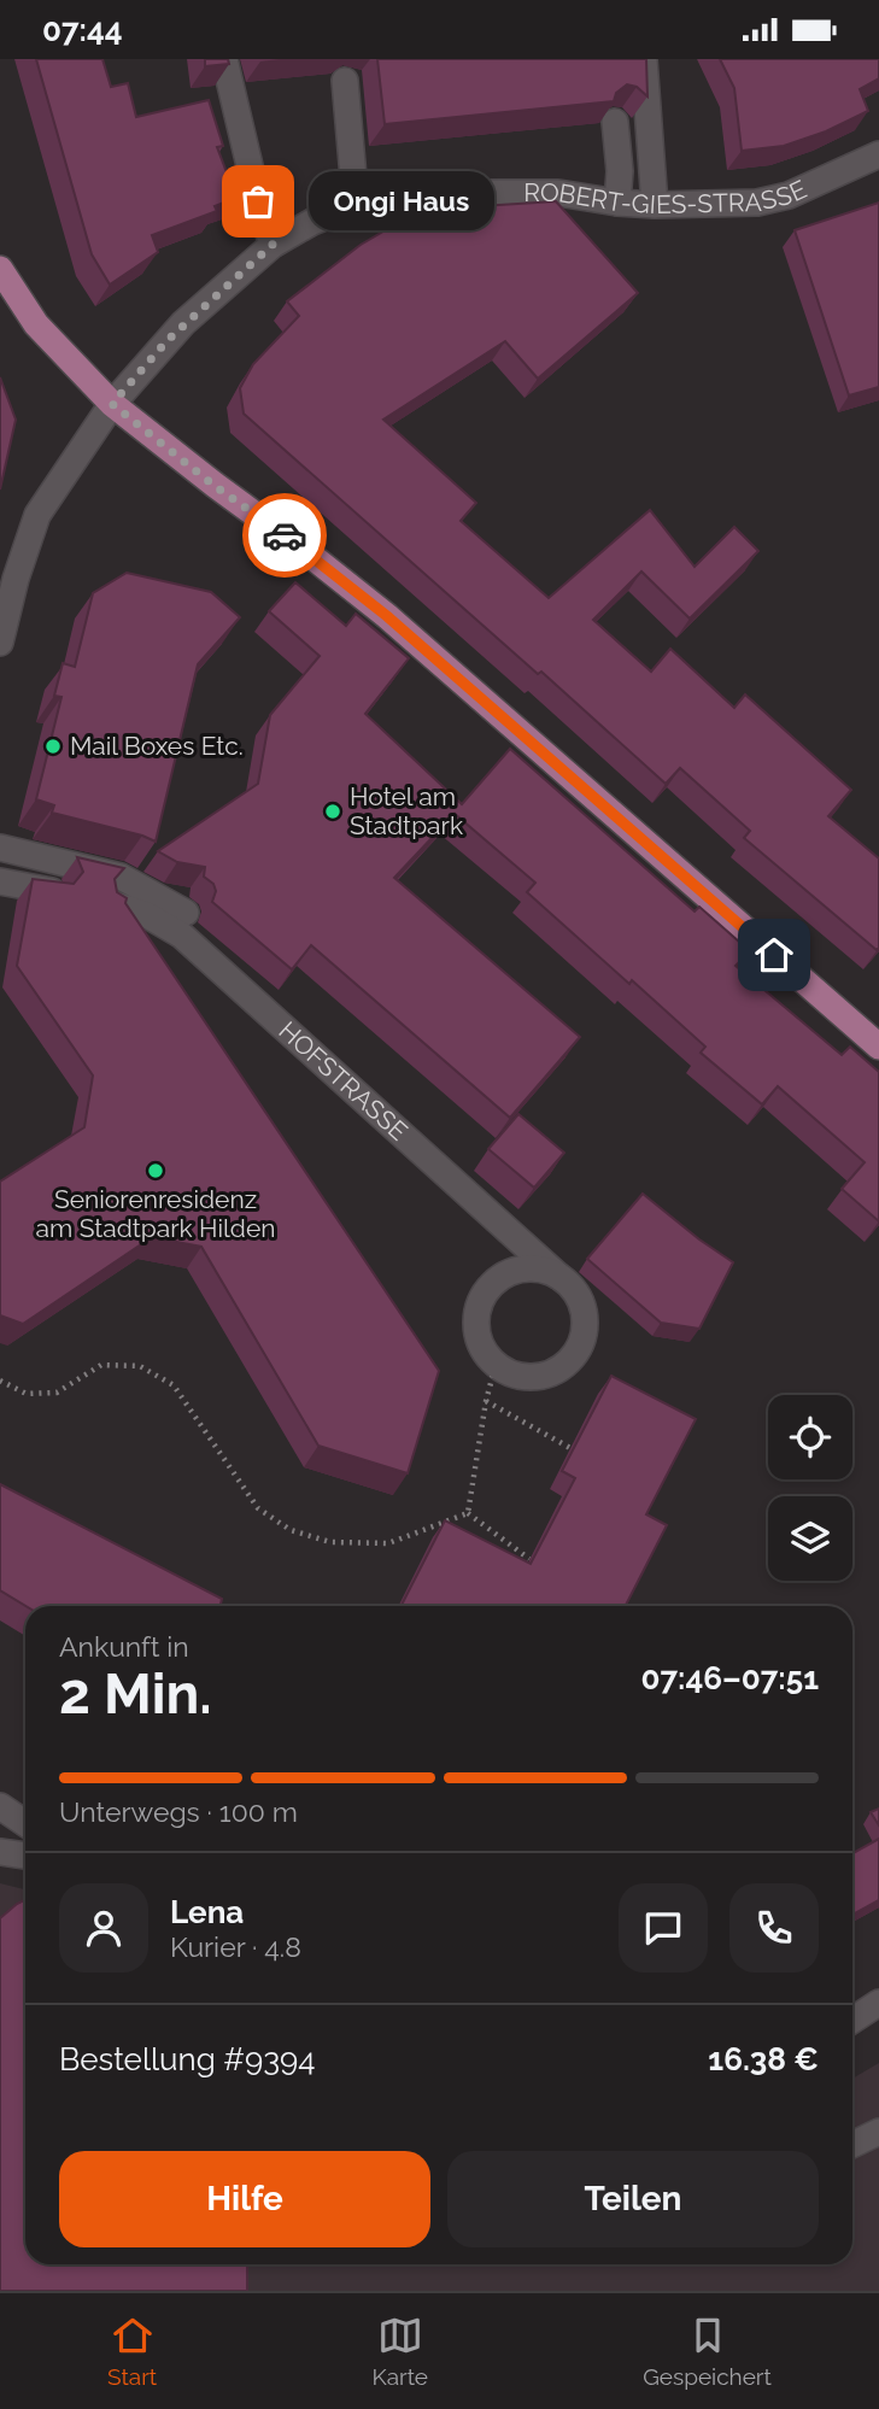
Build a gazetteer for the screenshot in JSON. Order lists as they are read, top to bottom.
{
  "streets": {
    "street": ["ROBERT-GIES-STRASSE", "HOFSTRASSE"]
  },
  "places": [
    "Ongi Haus",
    "Mail Boxes Etc.",
    "Hotel am Stadtpark",
    "Seniorenresidenz am Stadtpark Hilden"
  ],
  "page": {
    "status": "07:44",
    "bubble": "Ongi Haus",
    "heading": ["2 Min.", "Ankunft in", "07:46–07:51"],
    "panel": [
      "Lena",
      "Kurier · 4.8",
      "Bestellung #9394",
      "16.38 €"
    ],
    "bar": "Unterwegs · 100 m",
    "buttons": ["Hilfe", "Teilen"],
    "tabs": ["Start", "Karte", "Gespeichert"]
  }
}
